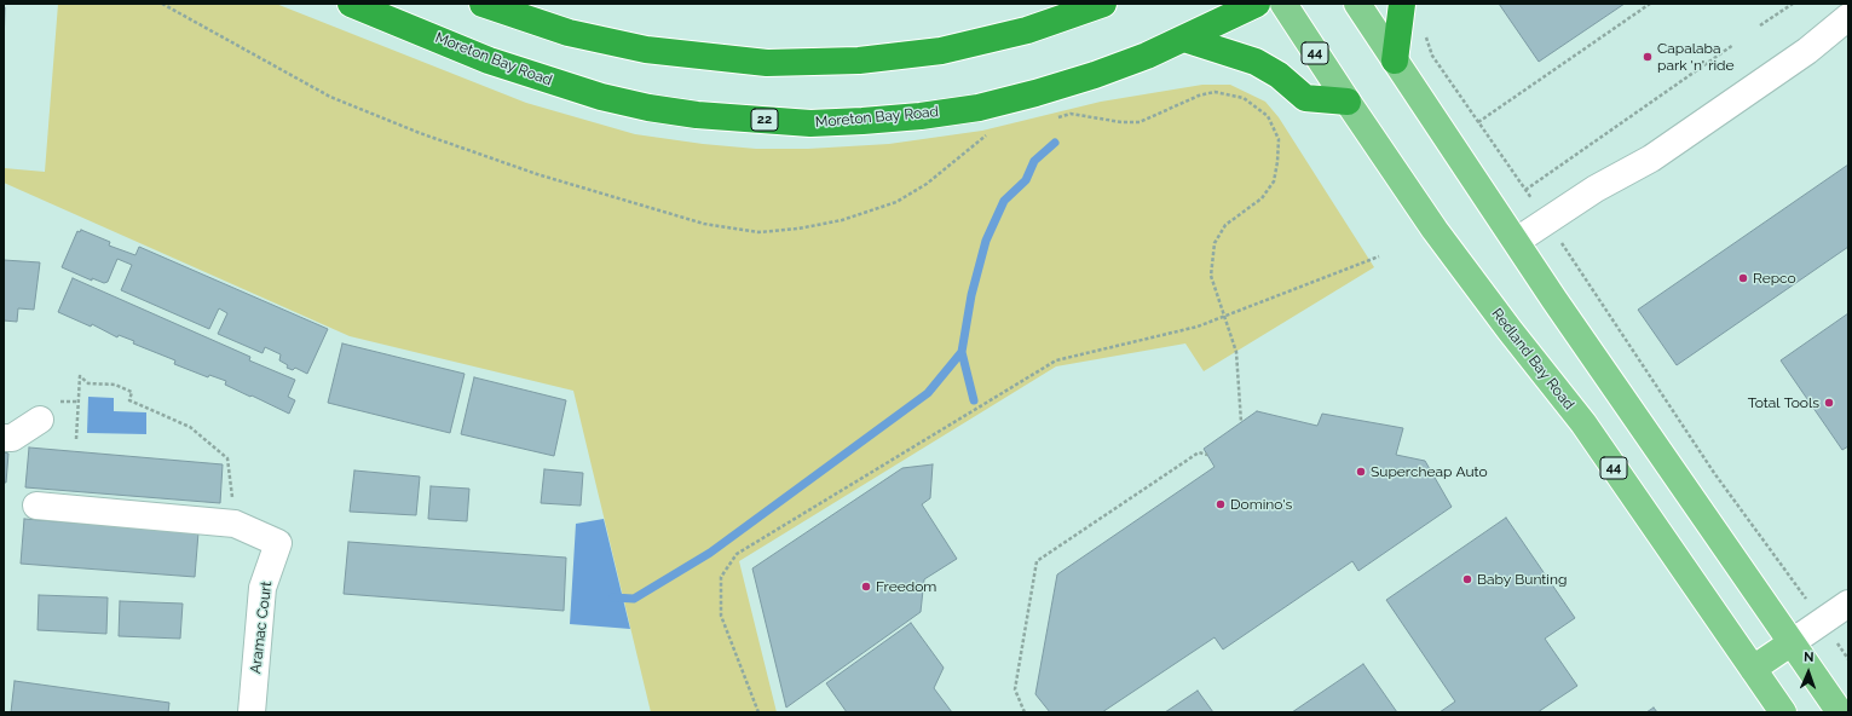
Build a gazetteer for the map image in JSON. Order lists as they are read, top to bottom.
{
  "streets": {
    "highway": ["Moreton Bay Road", "22"],
    "main road": ["44", "Redland Bay Road"],
    "street": ["Aramac Court"]
  },
  "places": [
    "Capalaba park 'n' ride",
    "Repco",
    "Total Tools",
    "Supercheap Auto",
    "Domino's",
    "Baby Bunting",
    "Freedom"
  ],
  "north": "top"
}
